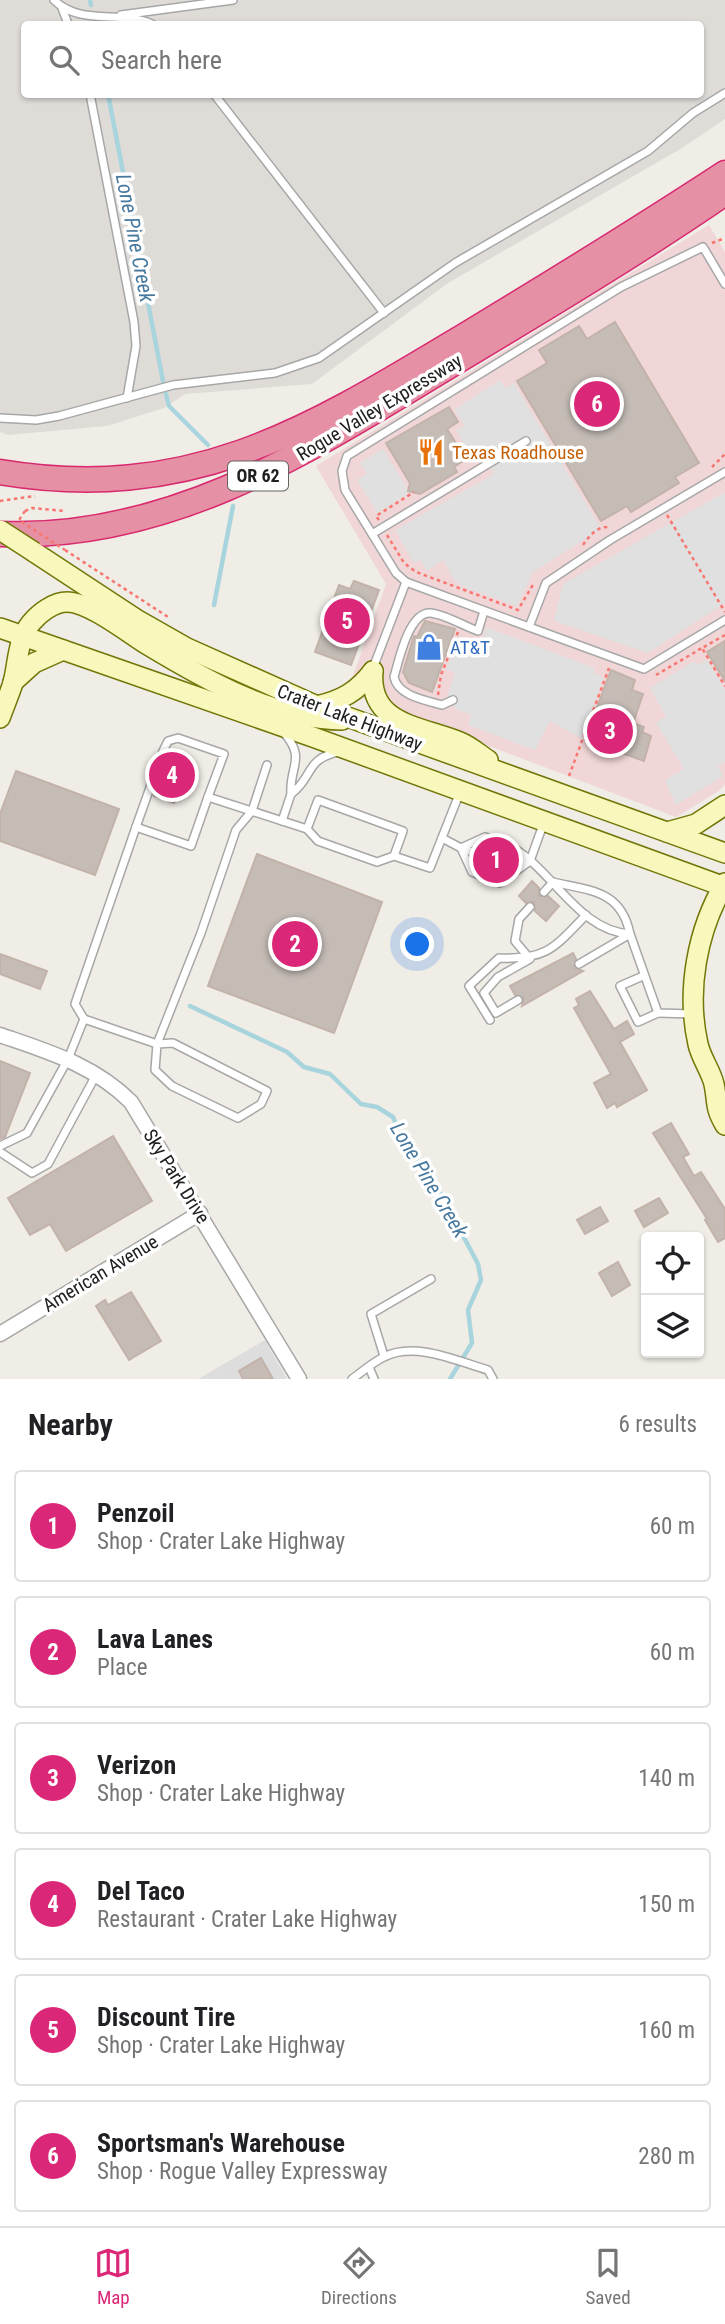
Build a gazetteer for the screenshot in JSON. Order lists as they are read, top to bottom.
{
  "streets": {
    "highway": ["Rogue Valley Expressway", "OR 62"],
    "main road": ["Crater Lake Highway"],
    "street": ["Sky Park Drive", "American Avenue"]
  },
  "crossings": [
    ["Rogue Valley Expressway", "Crater Lake Highway"],
    ["Sky Park Drive", "American Avenue"]
  ],
  "water": ["Lone Pine Creek"],
  "places": {
    "restaurant": ["Texas Roadhouse"],
    "shop": ["AT&T"]
  },
  "page": {
    "search": "Search here",
    "pins": [
      "6",
      "5",
      "3",
      "4",
      "1",
      "2"
    ],
    "heading": ["Nearby", "6 results"],
    "list": [
      {
        "mark": "1",
        "name": "Penzoil",
        "note": "Shop · Crater Lake Highway",
        "value": "60 m"
      },
      {
        "mark": "2",
        "name": "Lava Lanes",
        "note": "Place",
        "value": "60 m"
      },
      {
        "mark": "3",
        "name": "Verizon",
        "note": "Shop · Crater Lake Highway",
        "value": "140 m"
      },
      {
        "mark": "4",
        "name": "Del Taco",
        "note": "Restaurant · Crater Lake Highway",
        "value": "150 m"
      },
      {
        "mark": "5",
        "name": "Discount Tire",
        "note": "Shop · Crater Lake Highway",
        "value": "160 m"
      },
      {
        "mark": "6",
        "name": "Sportsman's Warehouse",
        "note": "Shop · Rogue Valley Expressway",
        "value": "280 m"
      }
    ],
    "nav": ["Map", "Directions", "Saved"]
  }
}
